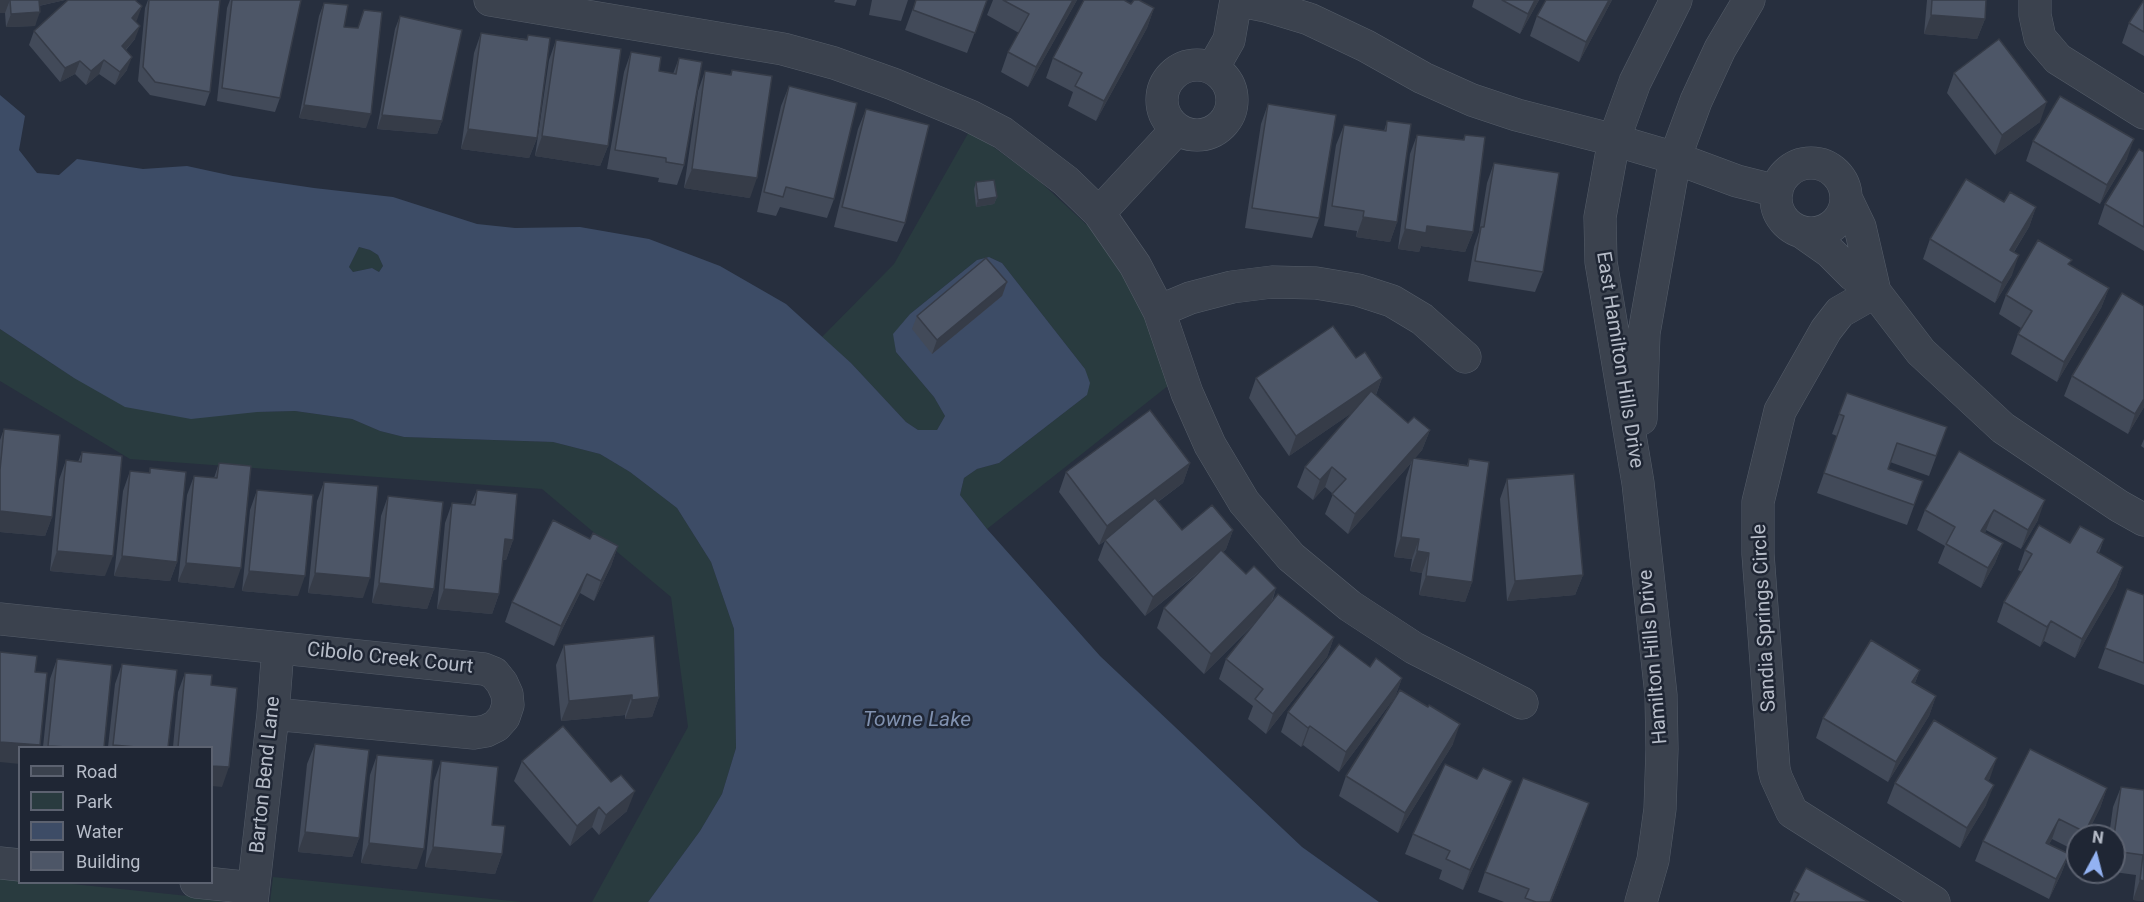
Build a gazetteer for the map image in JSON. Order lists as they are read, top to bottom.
{
  "streets": {
    "street": [
      "East Hamilton Hills Drive",
      "Sandia Springs Circle",
      "Hamilton Hills Drive",
      "Cibolo Creek Court",
      "Barton Bend Lane"
    ]
  },
  "crossings": [
    ["East Hamilton Hills Drive", "Hamilton Hills Drive"],
    ["Cibolo Creek Court", "Barton Bend Lane"]
  ],
  "water": ["Towne Lake"],
  "legend": [
    "Road",
    "Park",
    "Water",
    "Building"
  ],
  "north": "top"
}
